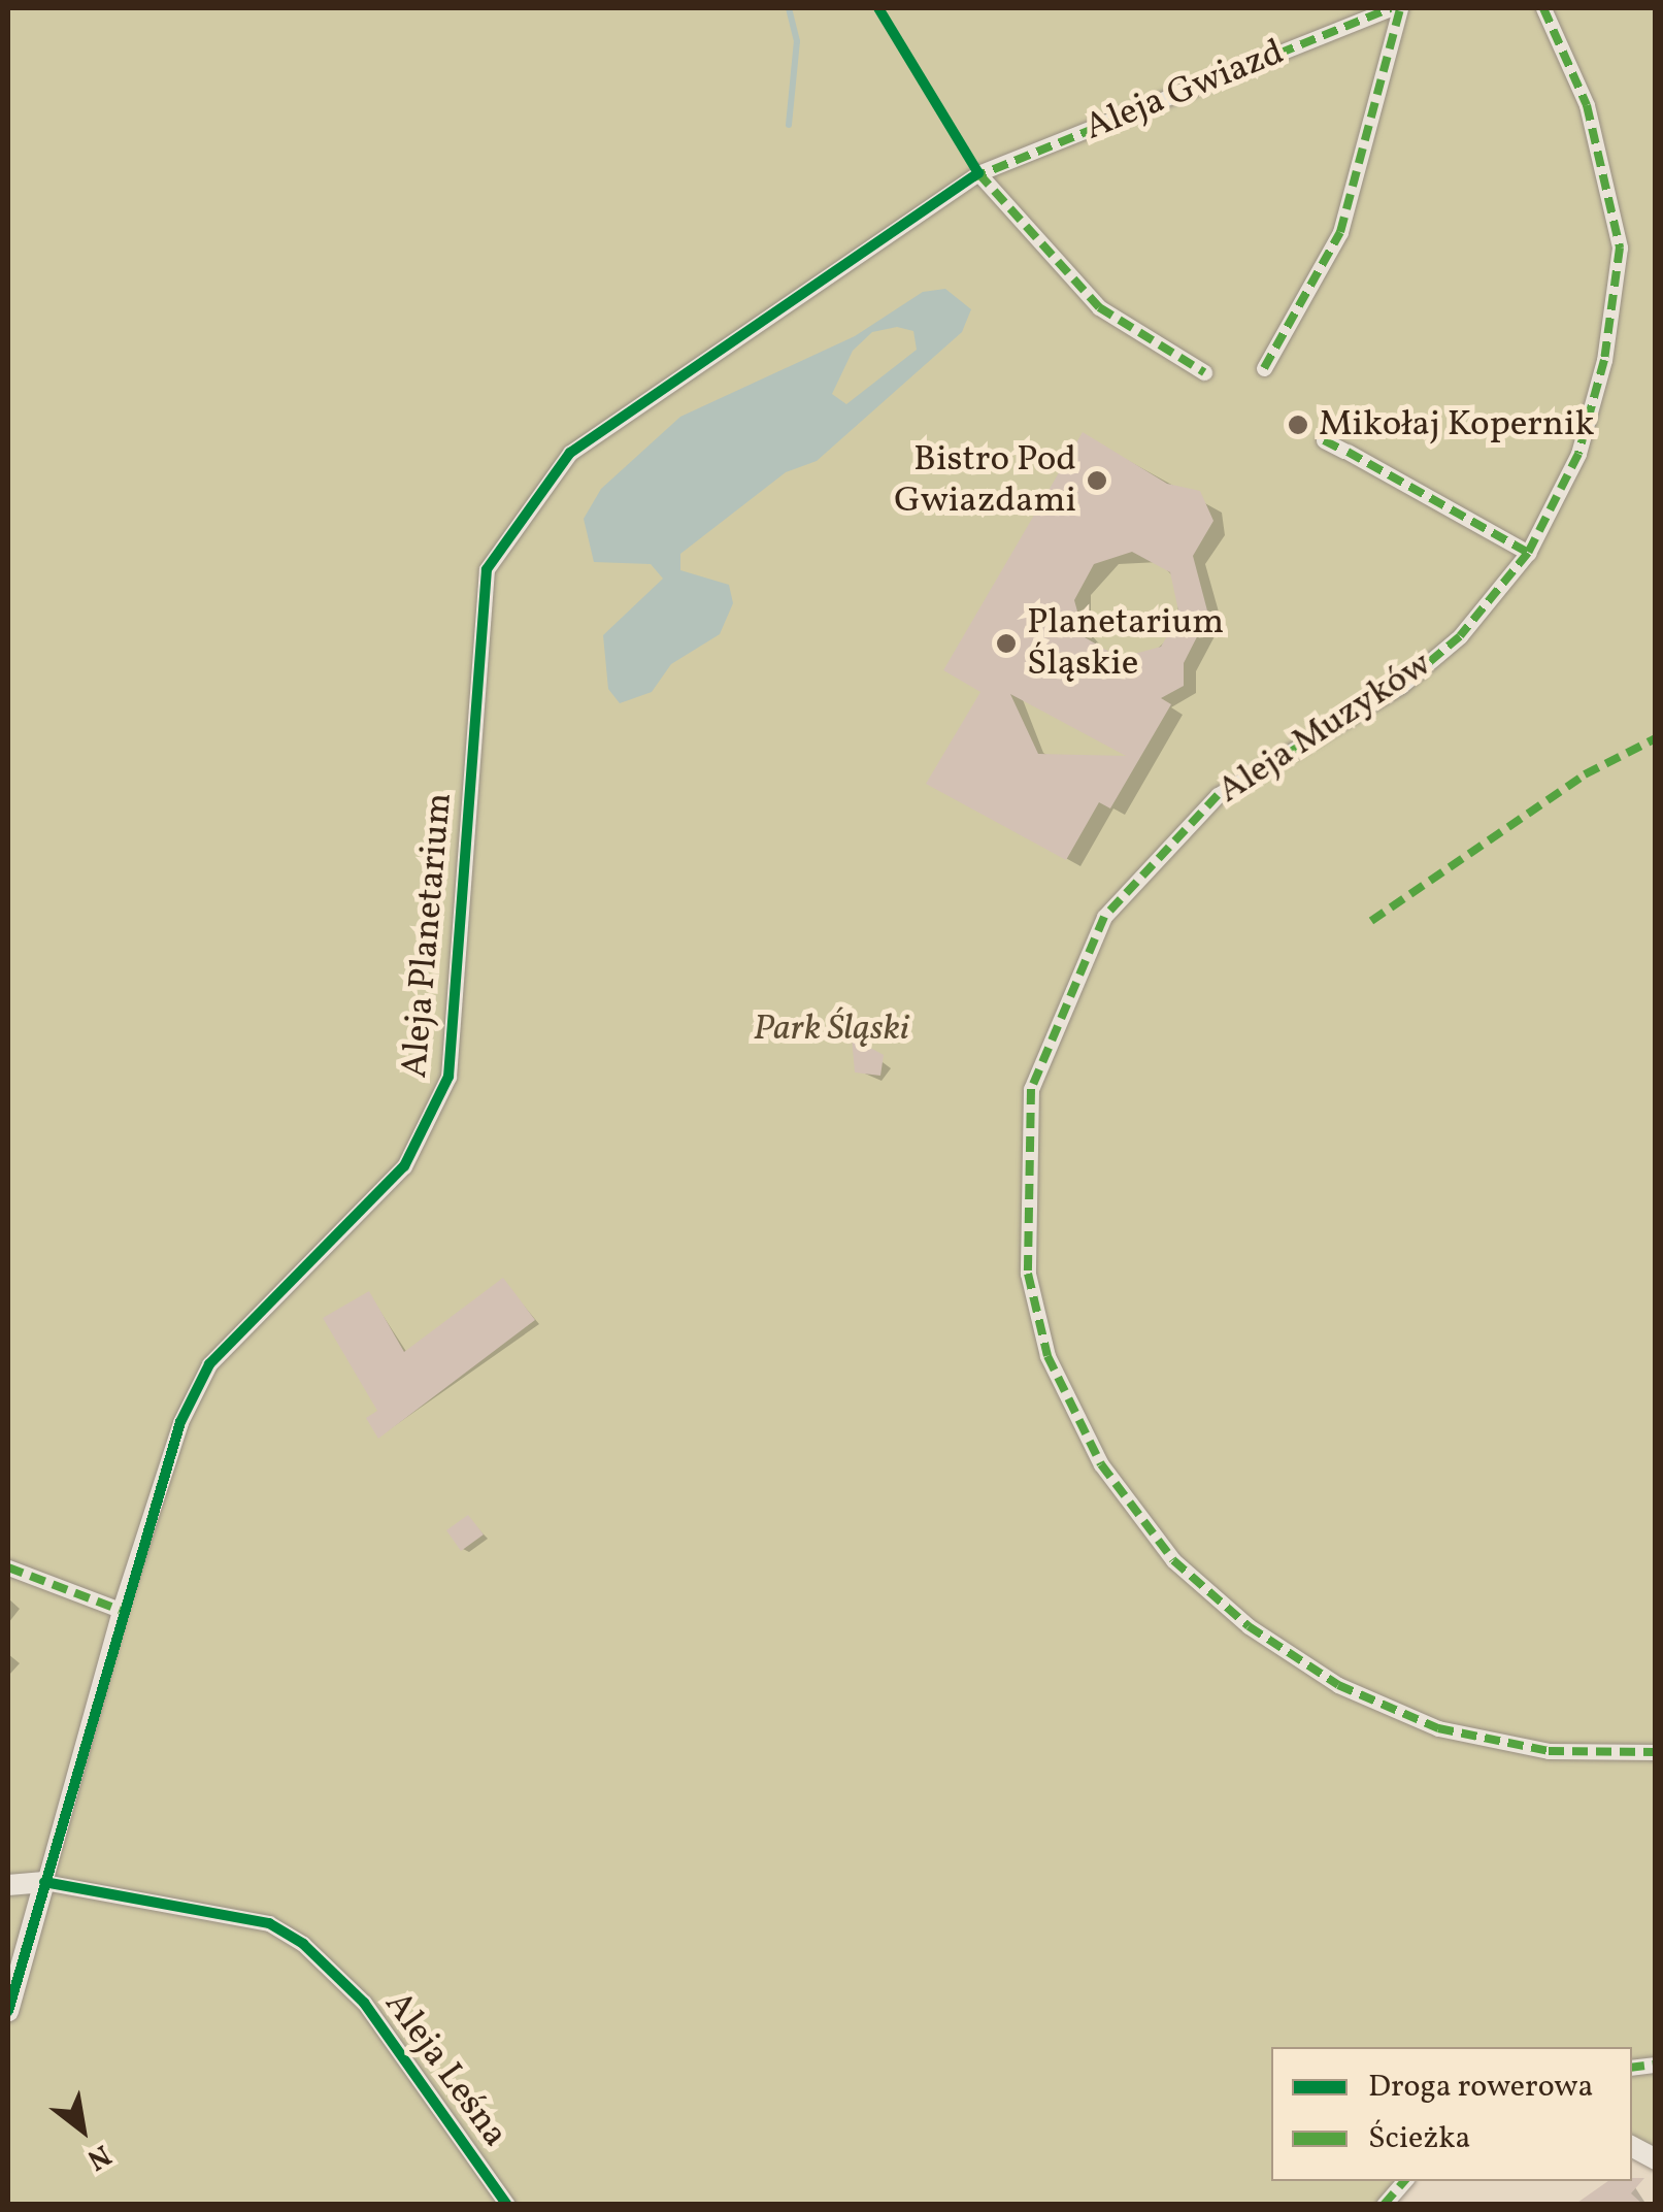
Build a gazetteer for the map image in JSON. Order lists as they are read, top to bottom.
{
  "streets": {
    "street": [
      "Aleja Gwiazd",
      "Aleja Muzyków",
      "Aleja Planetarium",
      "Aleja Leśna"
    ]
  },
  "crossings": [
    ["Aleja Gwiazd", "Aleja Planetarium"],
    ["Aleja Planetarium", "Aleja Leśna"]
  ],
  "parks": ["Park Śląski"],
  "places": ["Mikołaj Kopernik", "Bistro Pod Gwiazdami", "Planetarium Śląskie"],
  "legend": ["Droga rowerowa", "Ścieżka"],
  "north": "bottom right"
}
